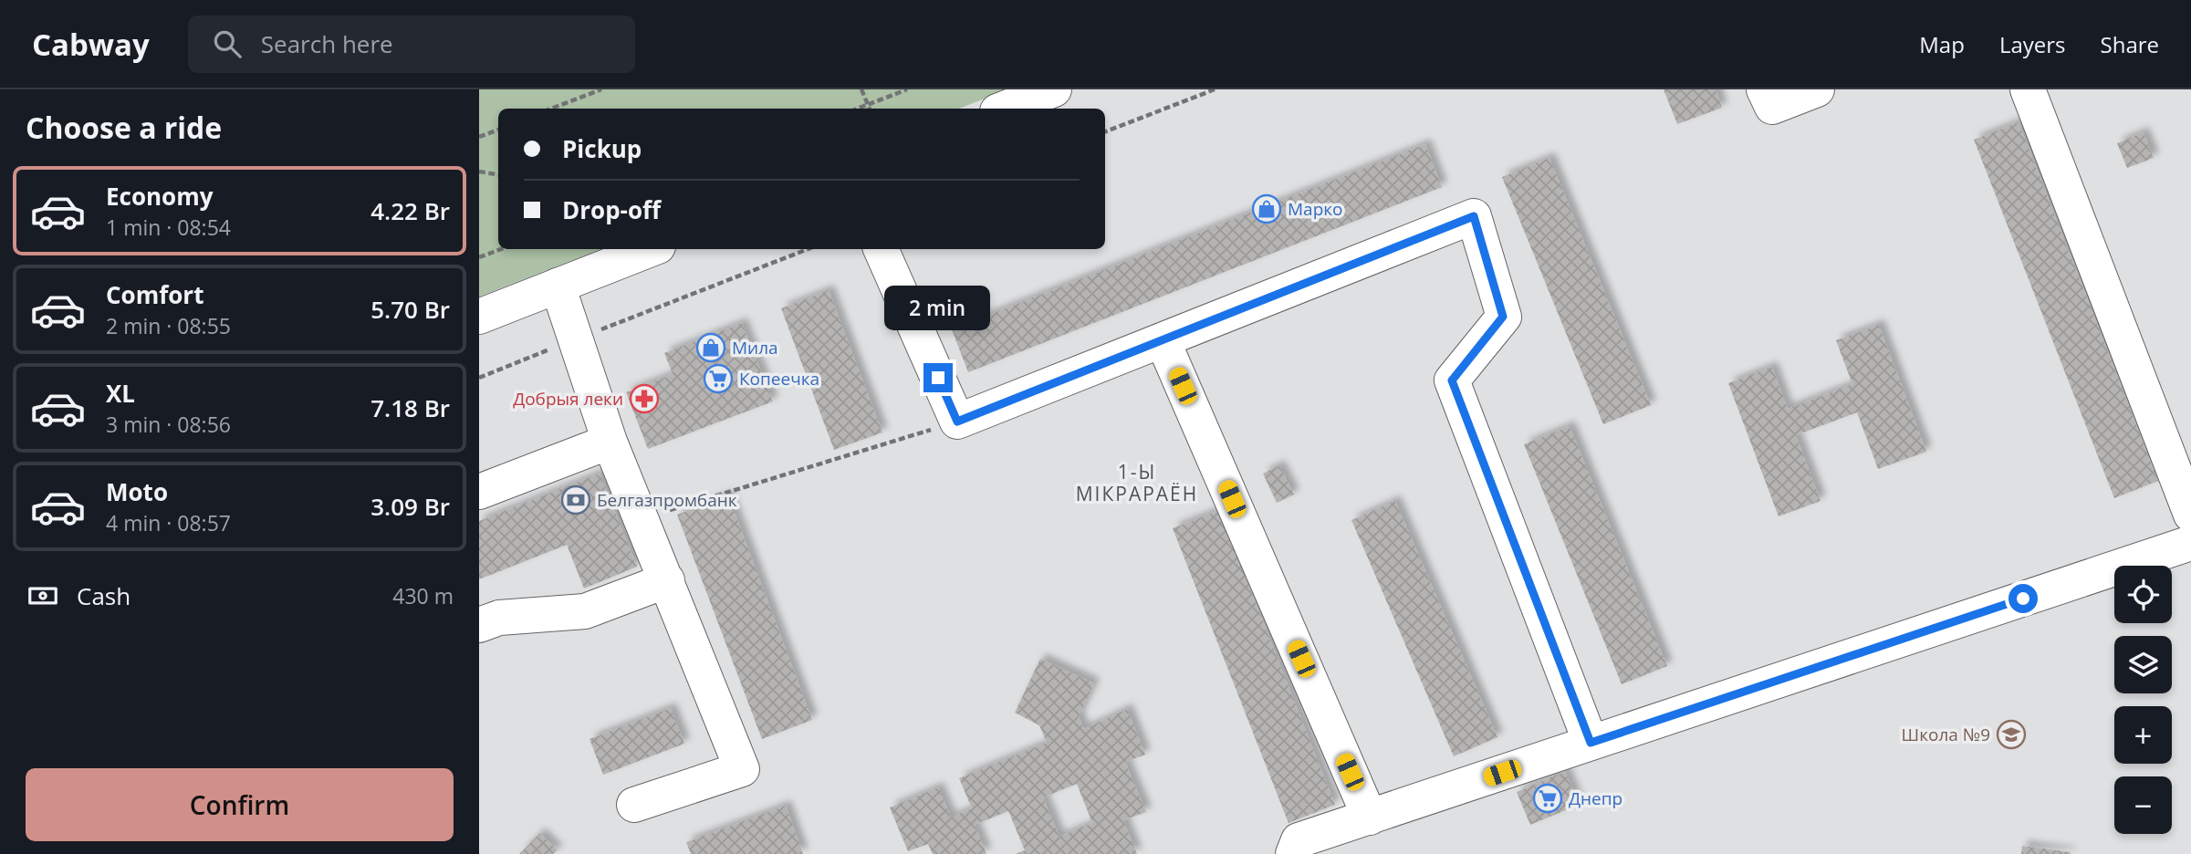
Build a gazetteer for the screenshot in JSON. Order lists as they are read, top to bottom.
{
  "districts": ["1-Ы МІКРАРАЁН"],
  "places": {
    "shop": ["Марко", "Мила"],
    "supermarket": ["Копеечка", "Днепр"],
    "pharmacy": ["Добрыя леки"],
    "bank": ["Белгазпромбанк"],
    "school or university": ["Школа №9"]
  },
  "page": {
    "header": "Cabway",
    "search": "Search here",
    "nav": ["Map", "Layers", "Share"],
    "heading": "Choose a ride",
    "banner": ["Pickup", "Drop-off"],
    "list": [
      {
        "name": "Economy",
        "note": "1 min · 08:54",
        "value": "4.22 Br"
      },
      {
        "name": "Comfort",
        "note": "2 min · 08:55",
        "value": "5.70 Br"
      },
      {
        "name": "XL",
        "note": "3 min · 08:56",
        "value": "7.18 Br"
      },
      {
        "name": "Moto",
        "note": "4 min · 08:57",
        "value": "3.09 Br"
      }
    ],
    "bubble": "2 min",
    "pay": ["Cash", "430 m"],
    "map_buttons": ["+", "−"],
    "buttons": "Confirm"
  }
}
